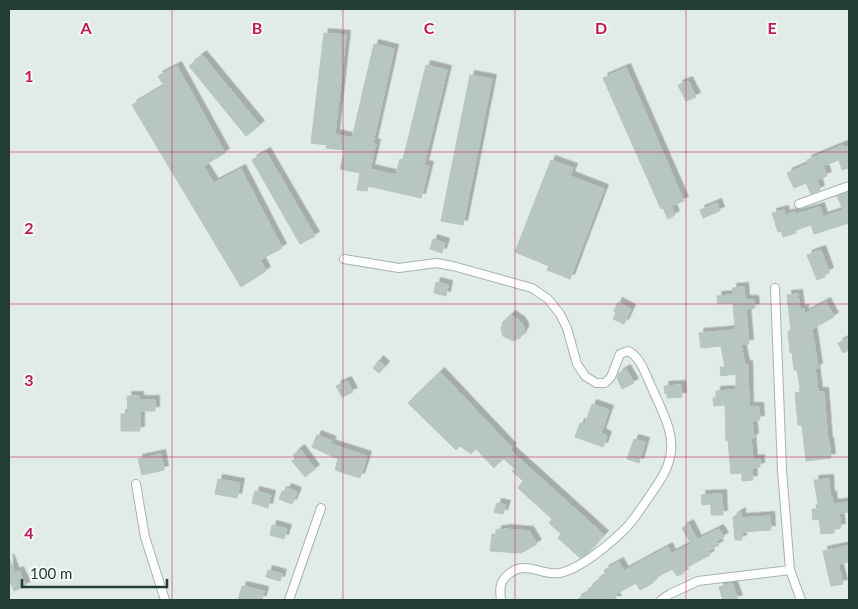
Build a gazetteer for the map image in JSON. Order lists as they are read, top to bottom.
{
  "scale_bar": "100 m",
  "grid": {
    "columns": [
      "A",
      "B",
      "C",
      "D",
      "E"
    ],
    "rows": [
      "1",
      "2",
      "3",
      "4"
    ]
  }
}
